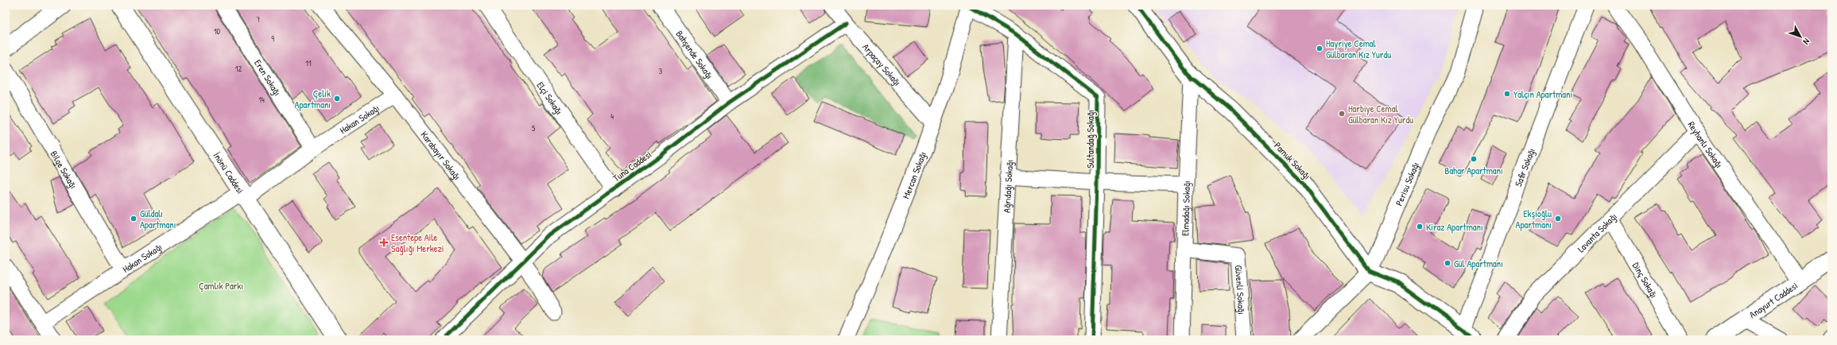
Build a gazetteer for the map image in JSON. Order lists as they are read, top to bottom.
{
  "streets": {
    "street": [
      "Bahşende Sokağı",
      "Arpaçay Sokağı",
      "Eren Sokağı",
      "Elçi Sokağı",
      "Hakan Sokağı",
      "Sultandağ Sokağı",
      "Reyhanlı Sokağı",
      "Karabayır Sokağı",
      "Pamuk Sokağı",
      "Tuna Caddesi",
      "Safir Sokağı",
      "Bilge Sokağı",
      "İnönü Caddesi",
      "Mercan Sokağı",
      "Perisu Sokağı",
      "Ağrıdağı Sokağı",
      "Elmadağı Sokağı",
      "Lavanta Sokağı",
      "Dinç Sokağı",
      "Güvenli Sokağı",
      "Anayurt Caddesi"
    ]
  },
  "crossings": [
    ["Bahşende Sokağı", "Tuna Caddesi"],
    ["Arpaçay Sokağı", "Tuna Caddesi"],
    ["Arpaçay Sokağı", "Mercan Sokağı"],
    ["Eren Sokağı", "Hakan Sokağı"],
    ["Elçi Sokağı", "Tuna Caddesi"],
    ["Hakan Sokağı", "Karabayır Sokağı"],
    ["Hakan Sokağı", "Bilge Sokağı"],
    ["Hakan Sokağı", "İnönü Caddesi"],
    ["Sultandağ Sokağı", "Mercan Sokağı"],
    ["Sultandağ Sokağı", "Ağrıdağı Sokağı"],
    ["Reyhanlı Sokağı", "Lavanta Sokağı"],
    ["Reyhanlı Sokağı", "Anayurt Caddesi"],
    ["Karabayır Sokağı", "Tuna Caddesi"],
    ["Pamuk Sokağı", "Perisu Sokağı"],
    ["Pamuk Sokağı", "Elmadağı Sokağı"],
    ["Elmadağı Sokağı", "Güvenli Sokağı"],
    ["Lavanta Sokağı", "Dinç Sokağı"]
  ],
  "parks": ["Çamlık Parkı"],
  "places": {
    "other": [
      "Hayriye Cemal Gülbaran Kız Yurdu",
      "Yalçın Apartmanı",
      "Çelik Apartmanı",
      "Harbiye Cemal Gülbaran Kız Yurdu",
      "Bahar Apartmanı",
      "Güldalı Apartmanı",
      "Ekşioğlu Apartmanı",
      "Kiraz Apartmanı",
      "Gül Apartmanı"
    ],
    "health": ["Esentepe Aile Sağlığı Merkezi"]
  },
  "house_numbers": [
    "7",
    "10",
    "9",
    "11",
    "12",
    "3",
    "14",
    "4",
    "5"
  ],
  "north": "bottom right"
}
